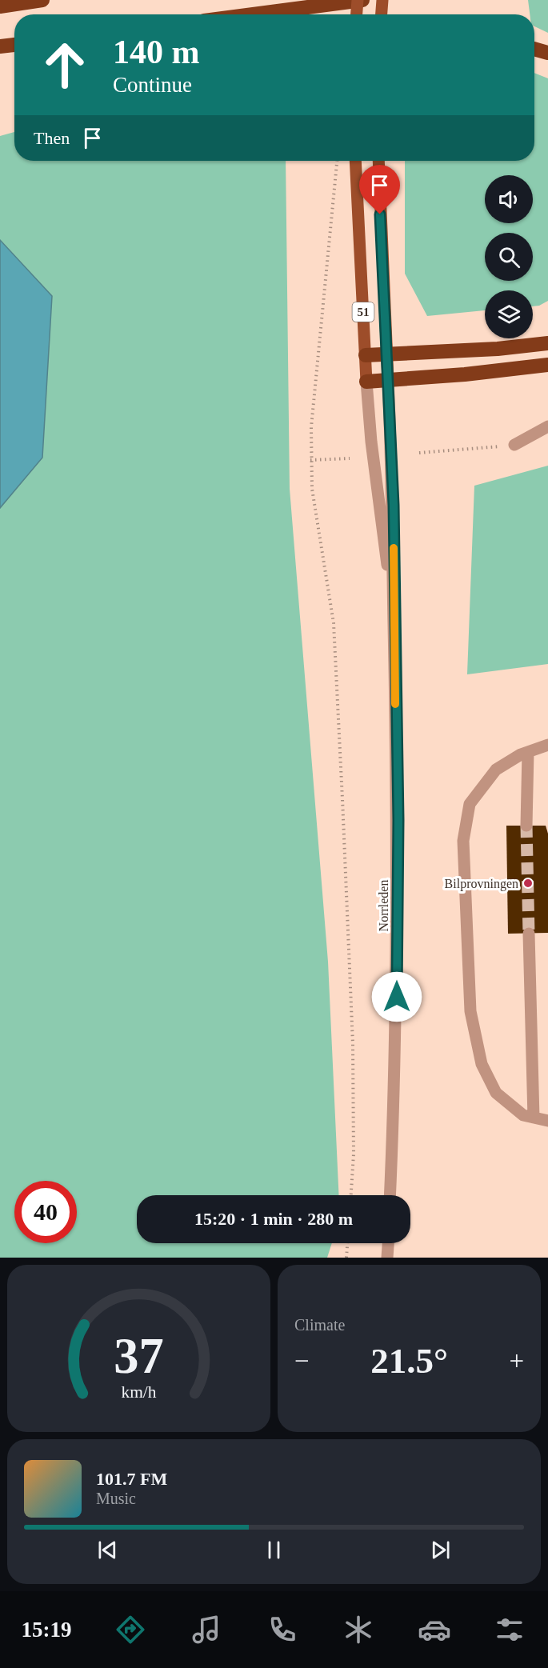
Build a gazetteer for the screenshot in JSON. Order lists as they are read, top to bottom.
{
  "streets": {
    "main road": ["51"],
    "street": ["Norrleden"]
  },
  "places": ["Bilprovningen"],
  "page": {
    "turn": ["140 m", "Continue"],
    "then": "Then",
    "limit": "40",
    "trip": "15:20 · 1 min · 280 m",
    "tile": "Climate",
    "heat": ["−", "21.5°", "+"],
    "song": ["101.7 FM", "Music"],
    "tabs": "15:19",
    "gauge": ["37", "km/h"]
  }
}
